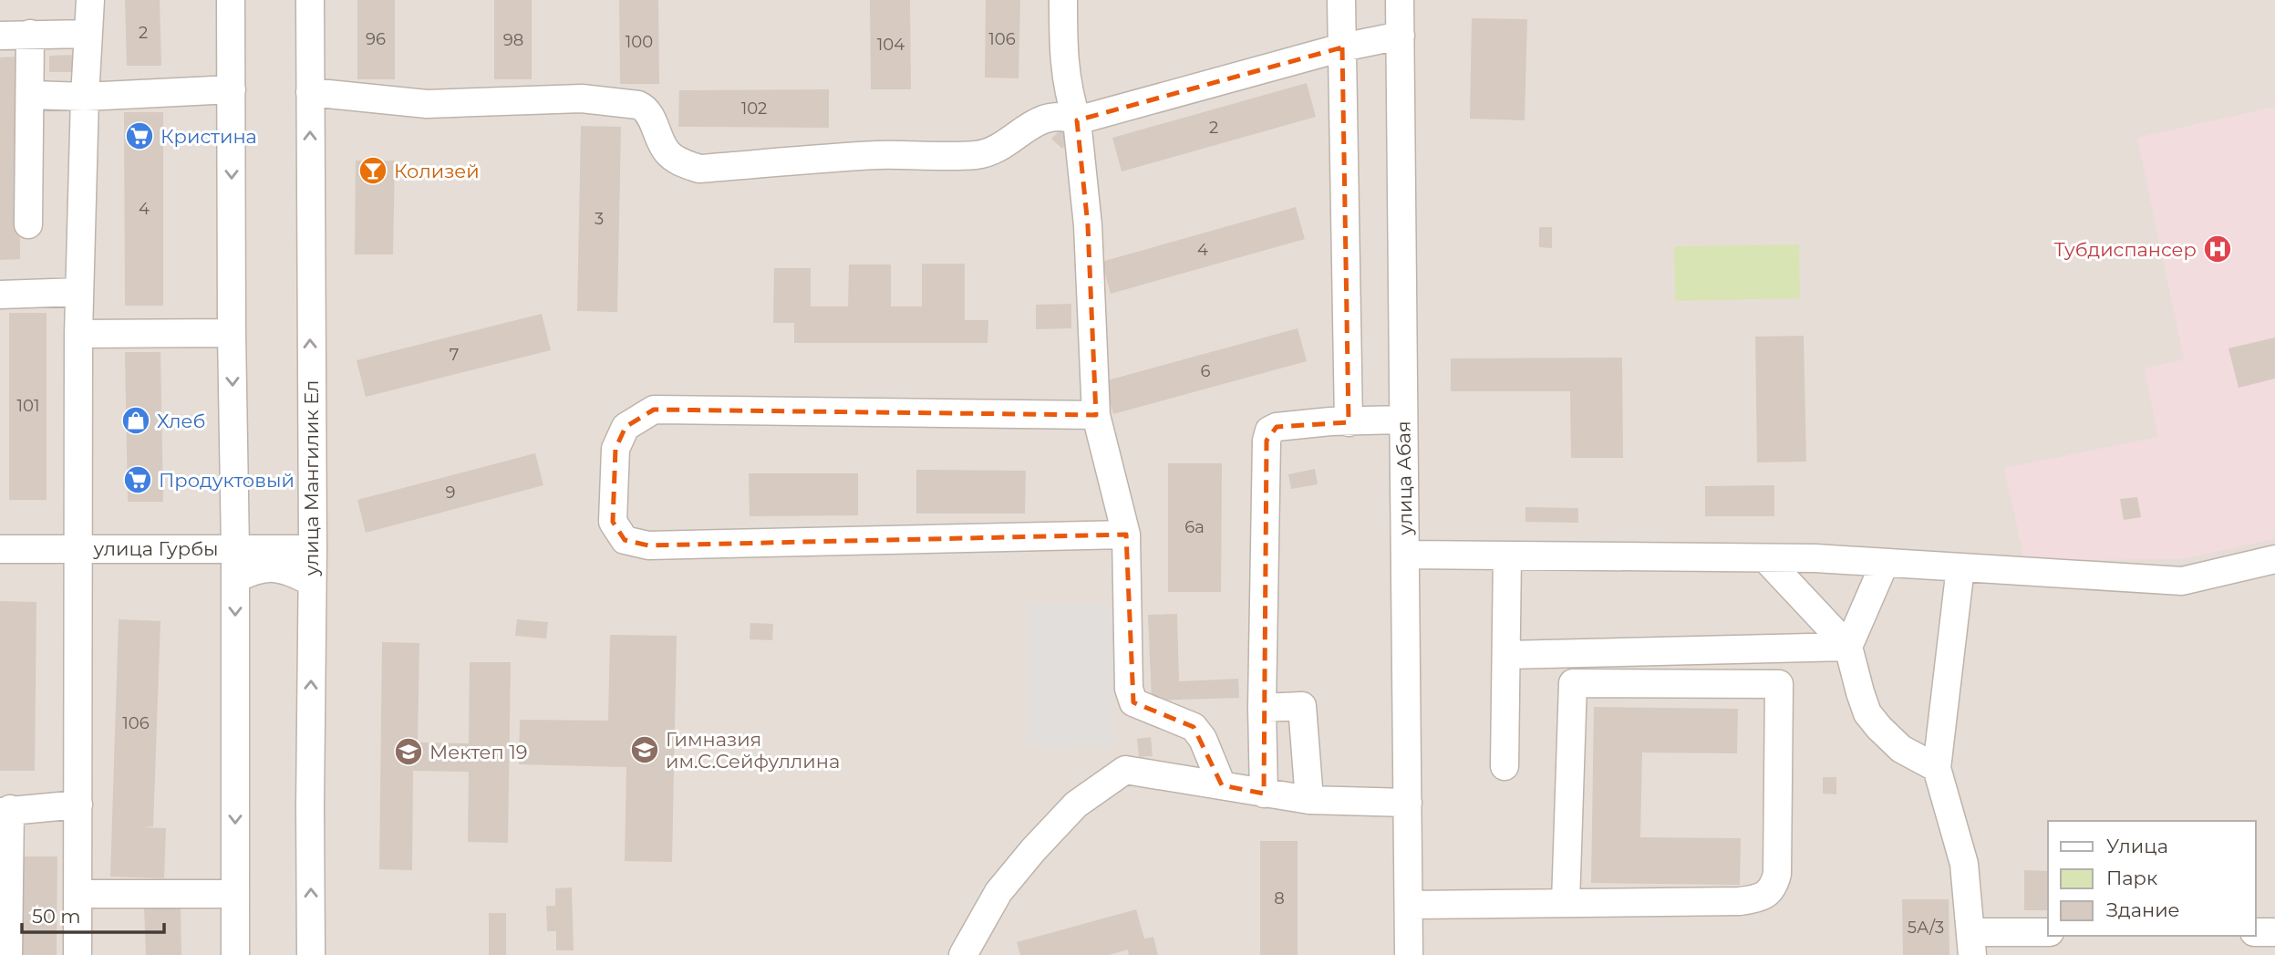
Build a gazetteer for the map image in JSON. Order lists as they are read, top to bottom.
{
  "streets": {
    "street": ["улица Мангилик Ел", "улица Абая", "улица Гурбы"]
  },
  "crossings": [
    ["улица Мангилик Ел", "улица Гурбы"]
  ],
  "places": {
    "supermarket": ["Кристина", "Продуктовый"],
    "bar": ["Колизей"],
    "hospital": ["Тубдиспансер"],
    "shop": ["Хлеб"],
    "school or university": ["Гимназия им.С.Сейфуллина", "Мектеп 19"]
  },
  "house_numbers": [
    "2",
    "96",
    "106",
    "98",
    "100",
    "104",
    "102",
    "2",
    "4",
    "3",
    "4",
    "7",
    "6",
    "101",
    "9",
    "6а",
    "106",
    "8",
    "5А/3"
  ],
  "legend": ["Улица", "Парк", "Здание"],
  "scale_bar": "50 m"
}
